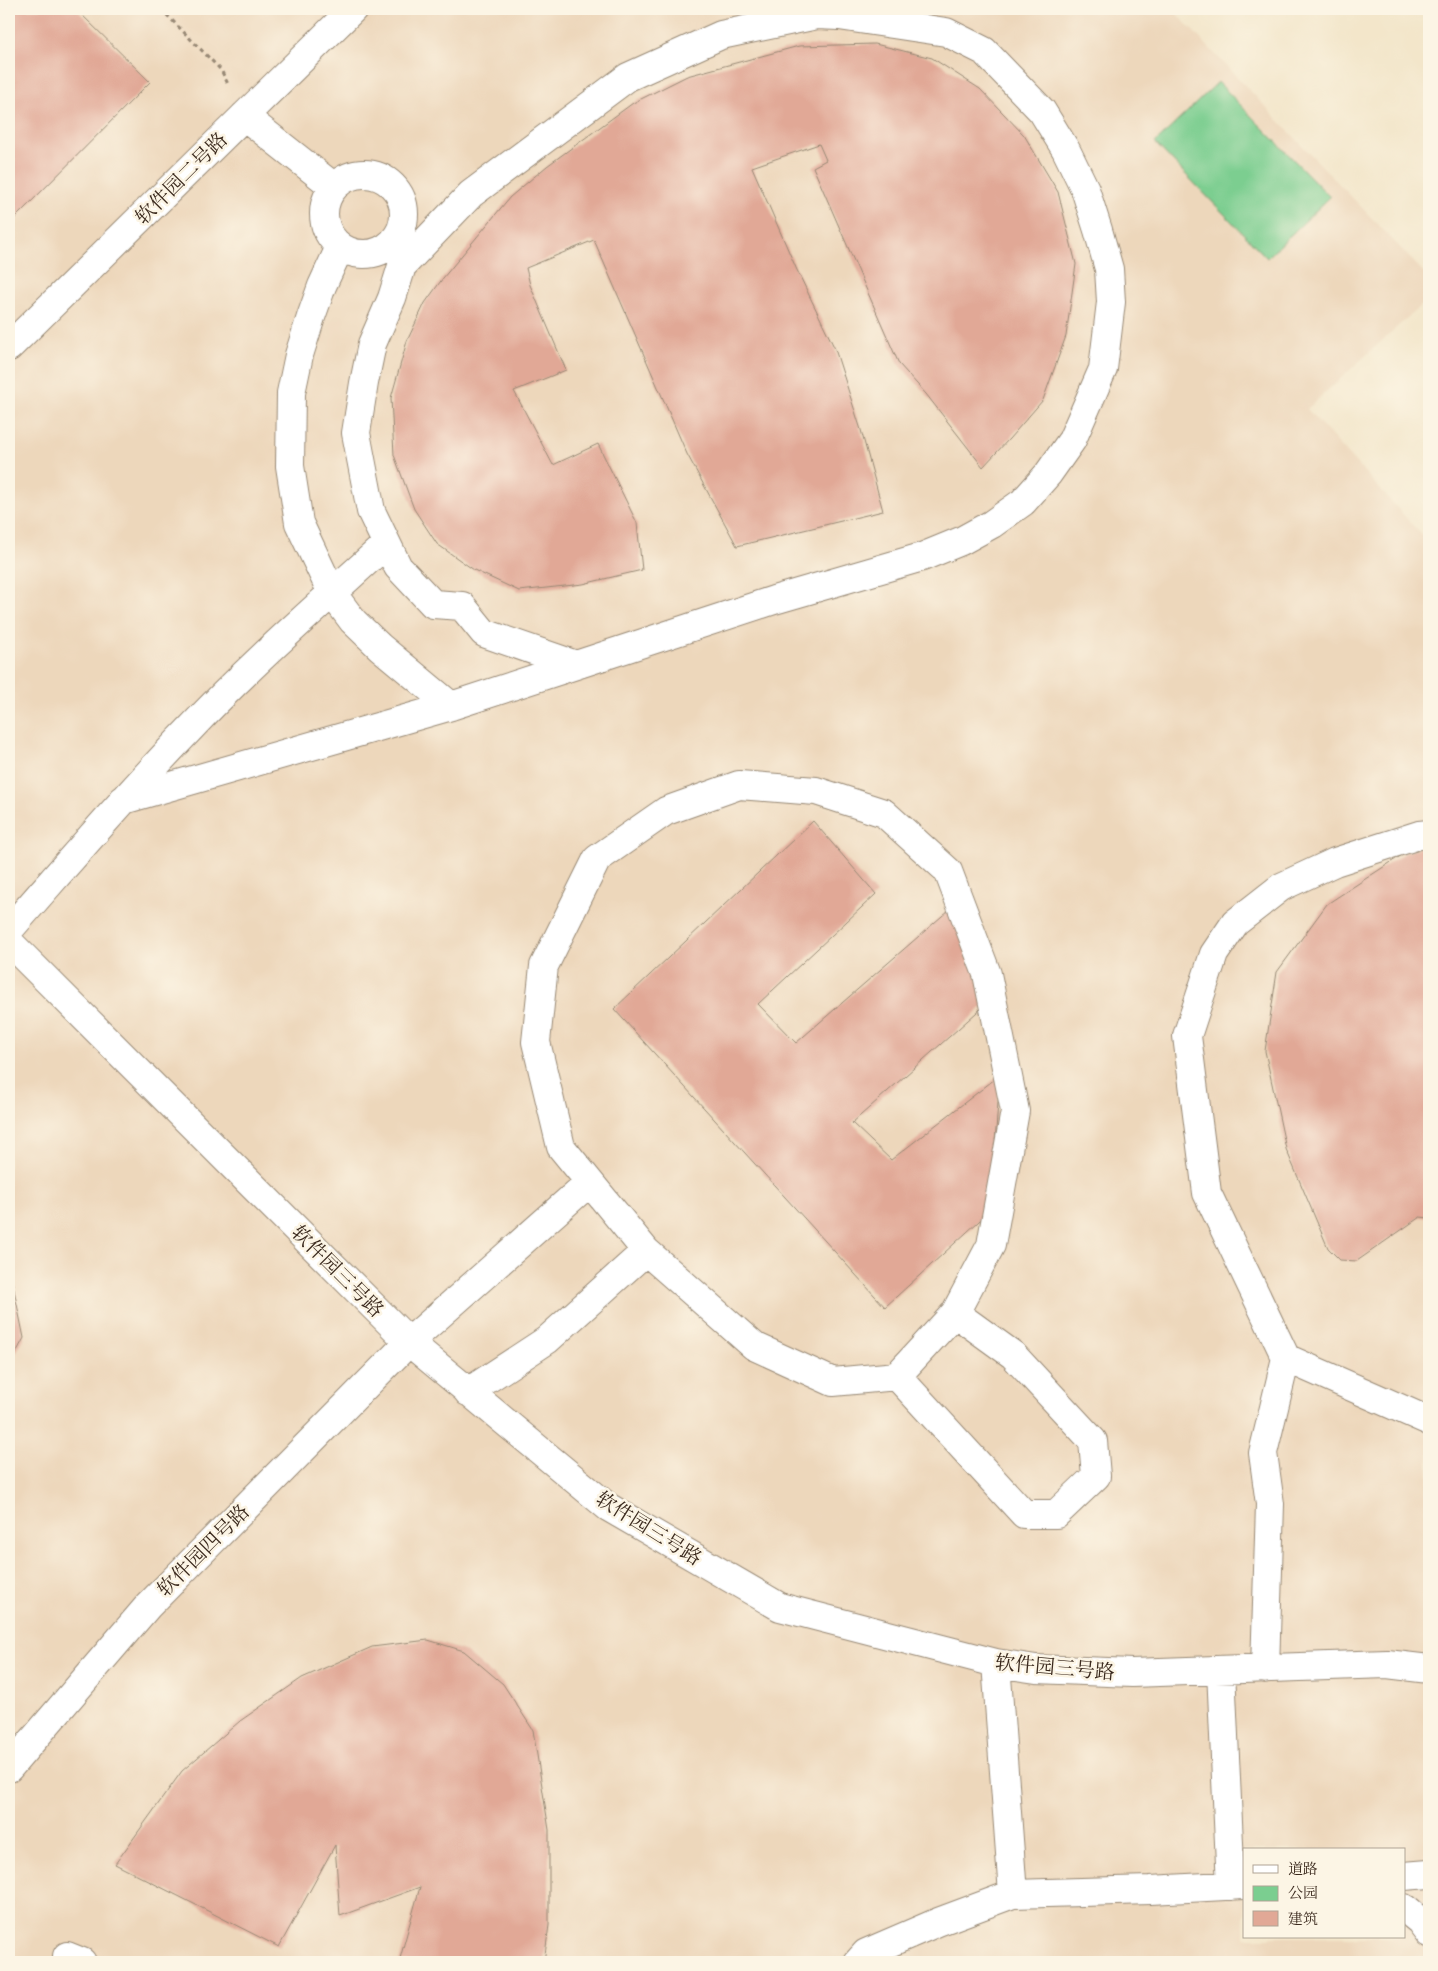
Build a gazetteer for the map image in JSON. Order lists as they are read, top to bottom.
{
  "streets": {
    "street": ["软件园二号路", "软件园三号路", "软件园四号路"]
  },
  "crossings": [
    ["软件园三号路", "软件园四号路"]
  ],
  "legend": ["道路", "公园", "建筑"]
}
